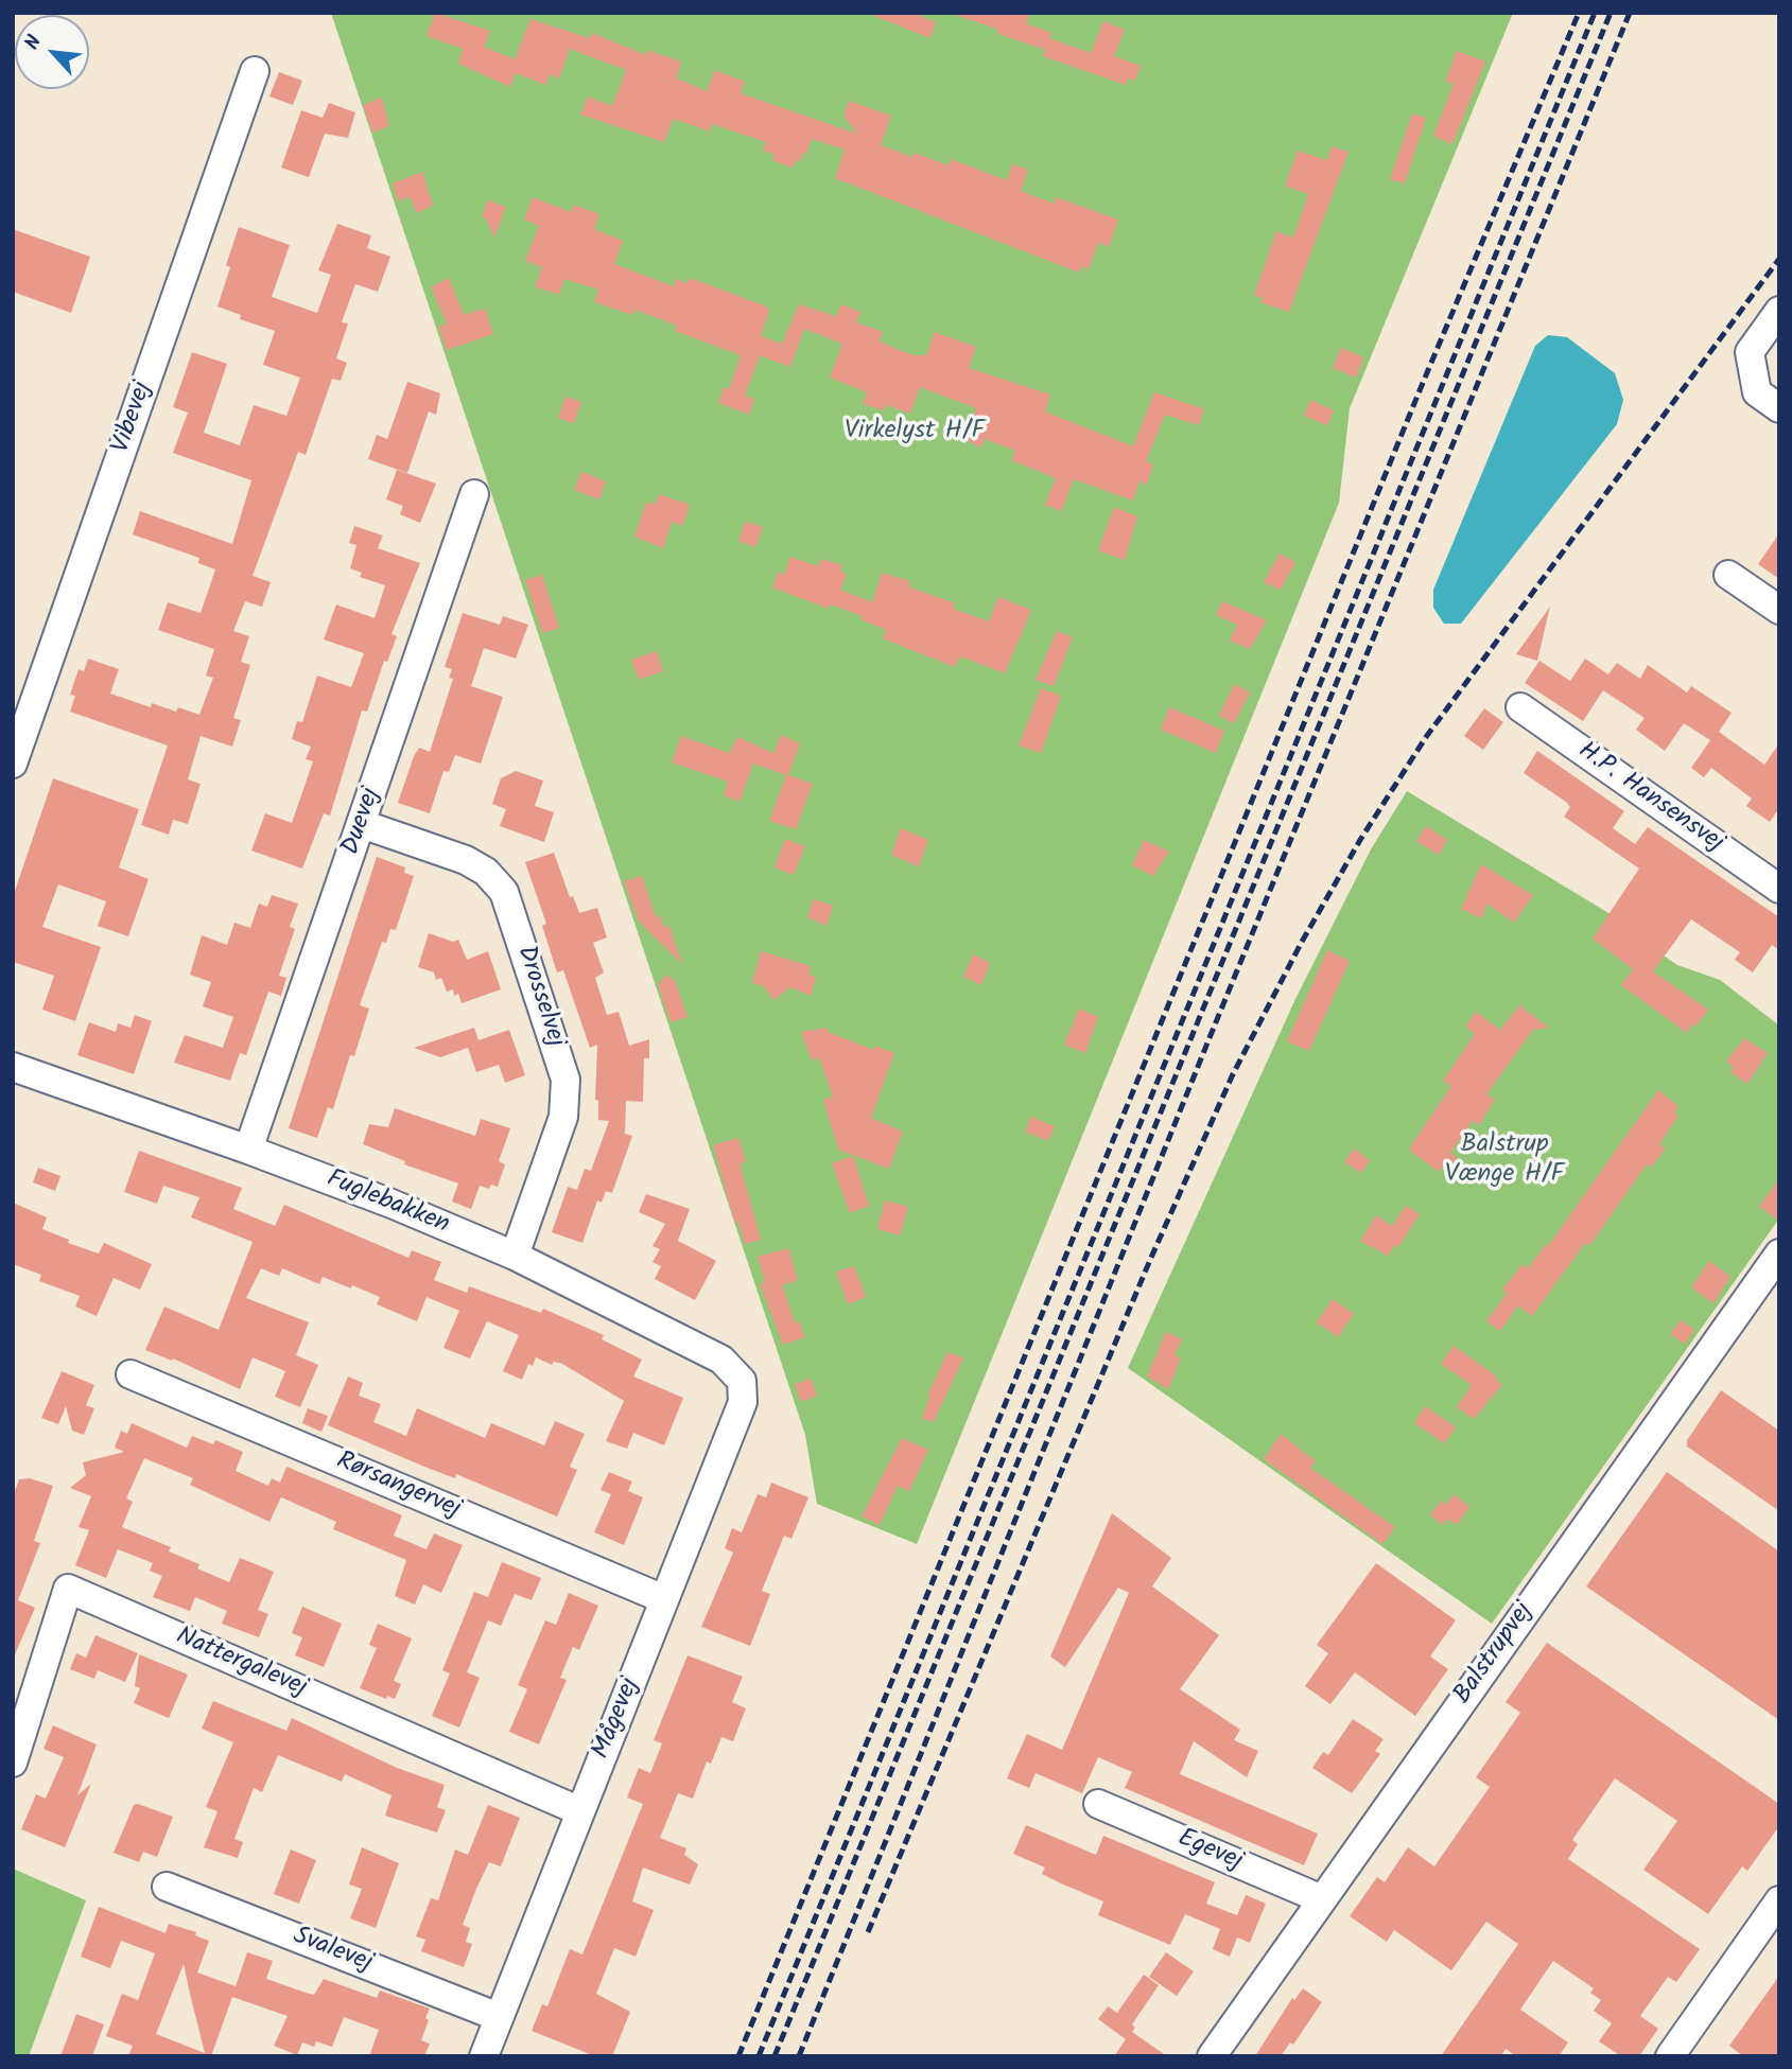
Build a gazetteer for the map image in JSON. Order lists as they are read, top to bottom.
{
  "streets": {
    "street": [
      "Vibevej",
      "H.P. Hansensvej",
      "Duevej",
      "Drosselvej",
      "Fuglebakken",
      "Rørsangervej",
      "Balstrupvej",
      "Nattergalevej",
      "Mågevej",
      "Egevej",
      "Svalevej"
    ]
  },
  "crossings": [
    ["Duevej", "Drosselvej"],
    ["Duevej", "Fuglebakken"],
    ["Drosselvej", "Fuglebakken"],
    ["Fuglebakken", "Mågevej"],
    ["Rørsangervej", "Mågevej"],
    ["Balstrupvej", "Egevej"],
    ["Nattergalevej", "Mågevej"],
    ["Mågevej", "Svalevej"]
  ],
  "parks": ["Virkelyst H/F", "Balstrup Vænge H/F"],
  "north": "top left"
}
